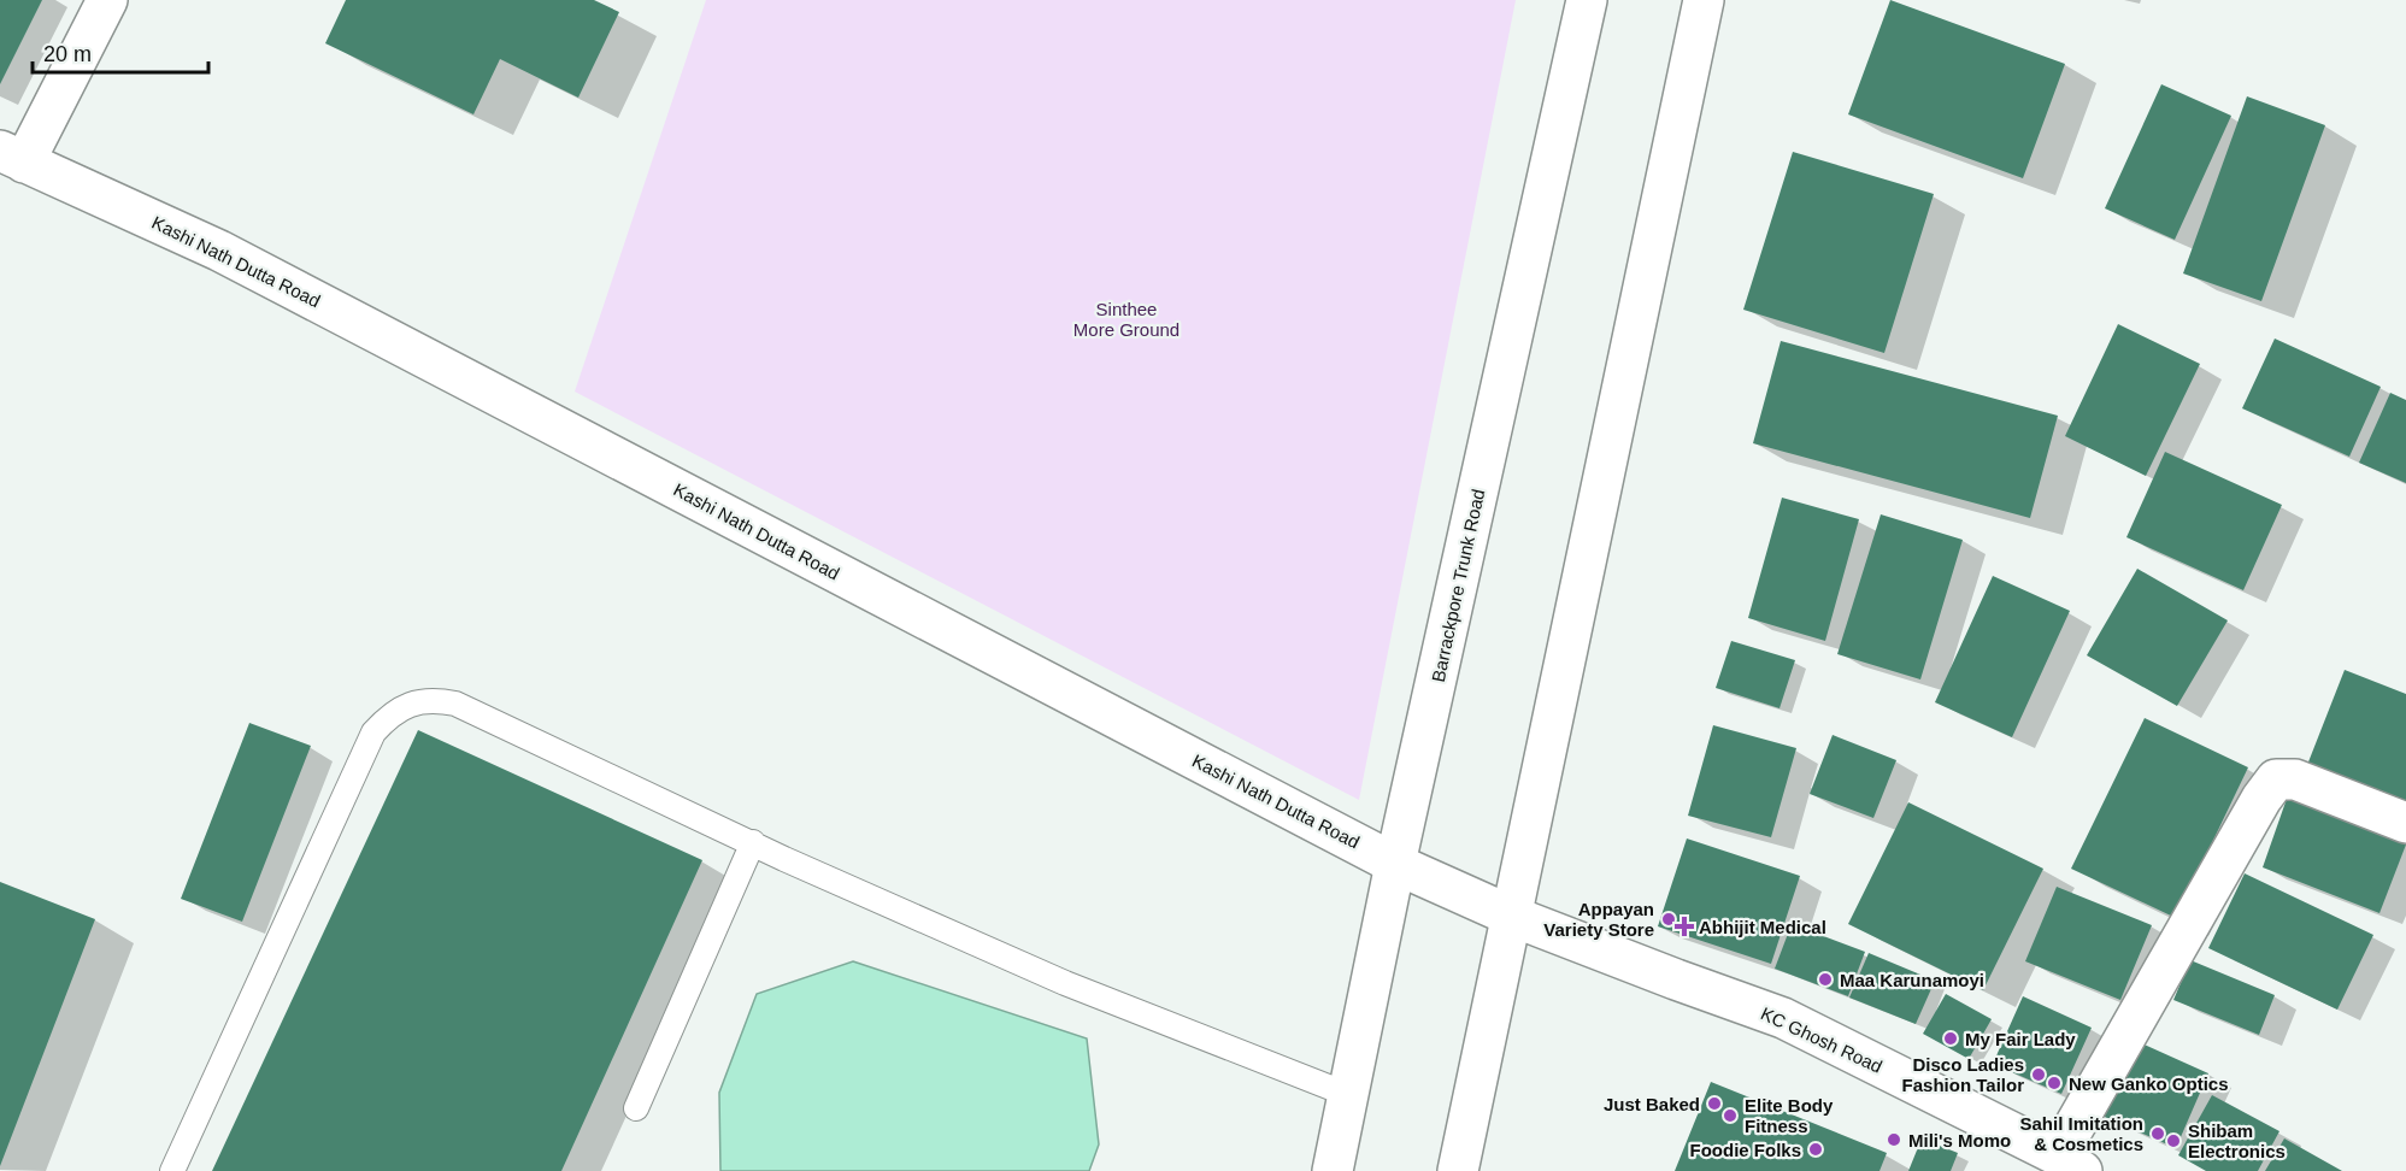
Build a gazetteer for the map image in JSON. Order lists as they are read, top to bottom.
{
  "streets": {
    "street": ["Kashi Nath Dutta Road", "Barrackpore Trunk Road", "KC Ghosh Road"]
  },
  "crossings": [
    ["Kashi Nath Dutta Road", "Barrackpore Trunk Road"],
    ["Kashi Nath Dutta Road", "KC Ghosh Road"]
  ],
  "parks": ["Sinthee More Ground"],
  "places": {
    "other": [
      "Appayan Variety Store",
      "Maa Karunamoyi",
      "My Fair Lady",
      "Disco Ladies Fashion Tailor",
      "New Ganko Optics",
      "Just Baked",
      "Elite Body Fitness",
      "Sahil Imitation & Cosmetics",
      "Mili's Momo",
      "Shibam Electronics",
      "Foodie Folks"
    ],
    "health": ["Abhijit Medical"]
  },
  "scale_bar": "20 m"
}
